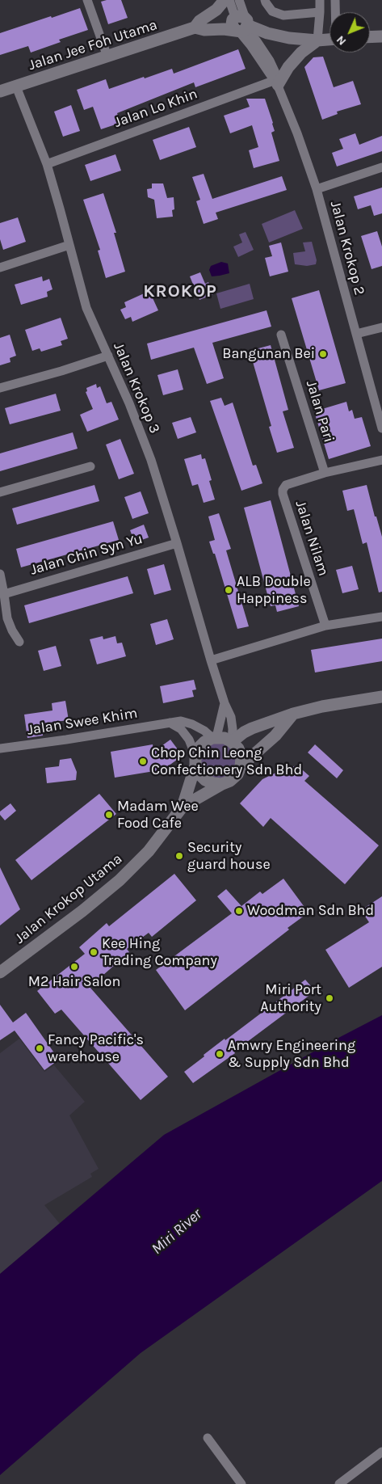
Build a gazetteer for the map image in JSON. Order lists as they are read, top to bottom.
{
  "streets": {
    "street": [
      "Jalan Jee Foh Utama",
      "Jalan Lo Khin",
      "Jalan Krokop 2",
      "Jalan Krokop 3",
      "Jalan Pari",
      "Jalan Nilam",
      "Jalan Chin Syn Yu",
      "Jalan Swee Khim",
      "Jalan Krokop Utama"
    ]
  },
  "crossings": [
    ["Jalan Jee Foh Utama", "Jalan Krokop 3"],
    ["Jalan Lo Khin", "Jalan Krokop 2"],
    ["Jalan Lo Khin", "Jalan Krokop 3"],
    ["Jalan Krokop 3", "Jalan Chin Syn Yu"],
    ["Jalan Krokop 3", "Jalan Swee Khim"],
    ["Jalan Pari", "Jalan Nilam"]
  ],
  "districts": ["KROKOP"],
  "water": ["Miri River"],
  "places": [
    "Bangunan Bei",
    "ALB Double Happiness",
    "Chop Chin Leong Confectionery Sdn Bhd",
    "Madam Wee Food Cafe",
    "Security guard house",
    "Woodman Sdn Bhd",
    "Kee Hing Trading Company",
    "M2 Hair Salon",
    "Miri Port Authority",
    "Fancy Pacific's warehouse",
    "Amwry Engineering & Supply Sdn Bhd"
  ],
  "north": "bottom left"
}
